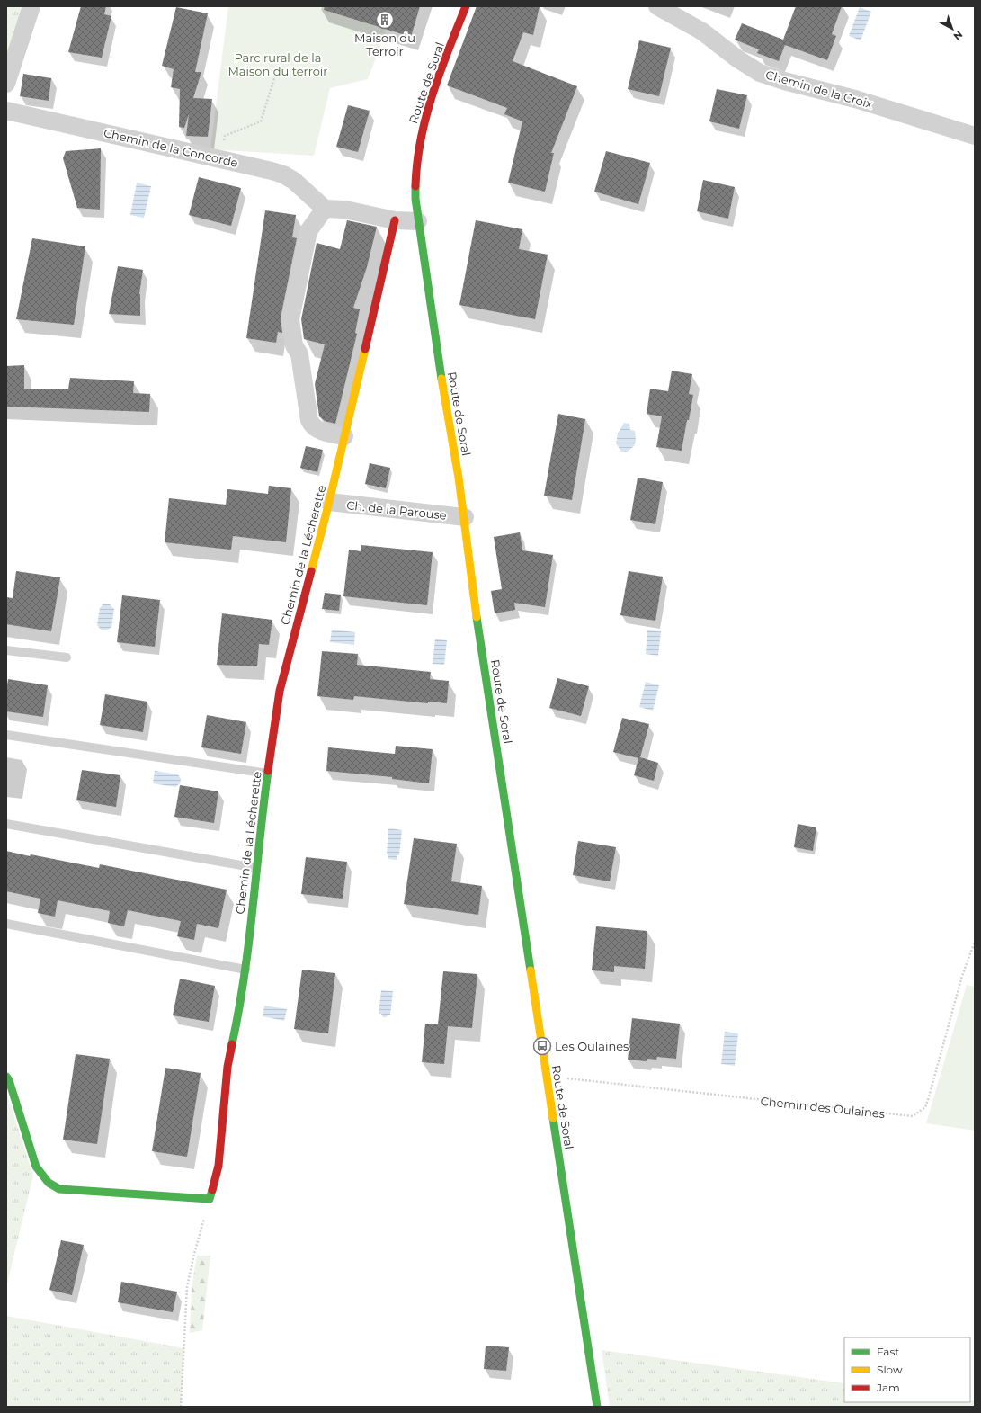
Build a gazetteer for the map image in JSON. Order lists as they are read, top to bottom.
{
  "streets": {
    "street": [
      "Route de Soral",
      "Chemin de la Croix",
      "Chemin de la Concorde",
      "Ch. de la Parouse",
      "Chemin de la Lécherette"
    ],
    "path": ["Chemin des Oulaines"]
  },
  "crossings": [
    ["Route de Soral", "Ch. de la Parouse"],
    ["Route de Soral", "Chemin des Oulaines"],
    ["Ch. de la Parouse", "Chemin de la Lécherette"]
  ],
  "parks": ["Parc rural de la Maison du terroir"],
  "places": {
    "building": ["Maison du Terroir"],
    "bus stop": ["Les Oulaines"]
  },
  "legend": ["Fast", "Slow", "Jam"],
  "north": "bottom right"
}
